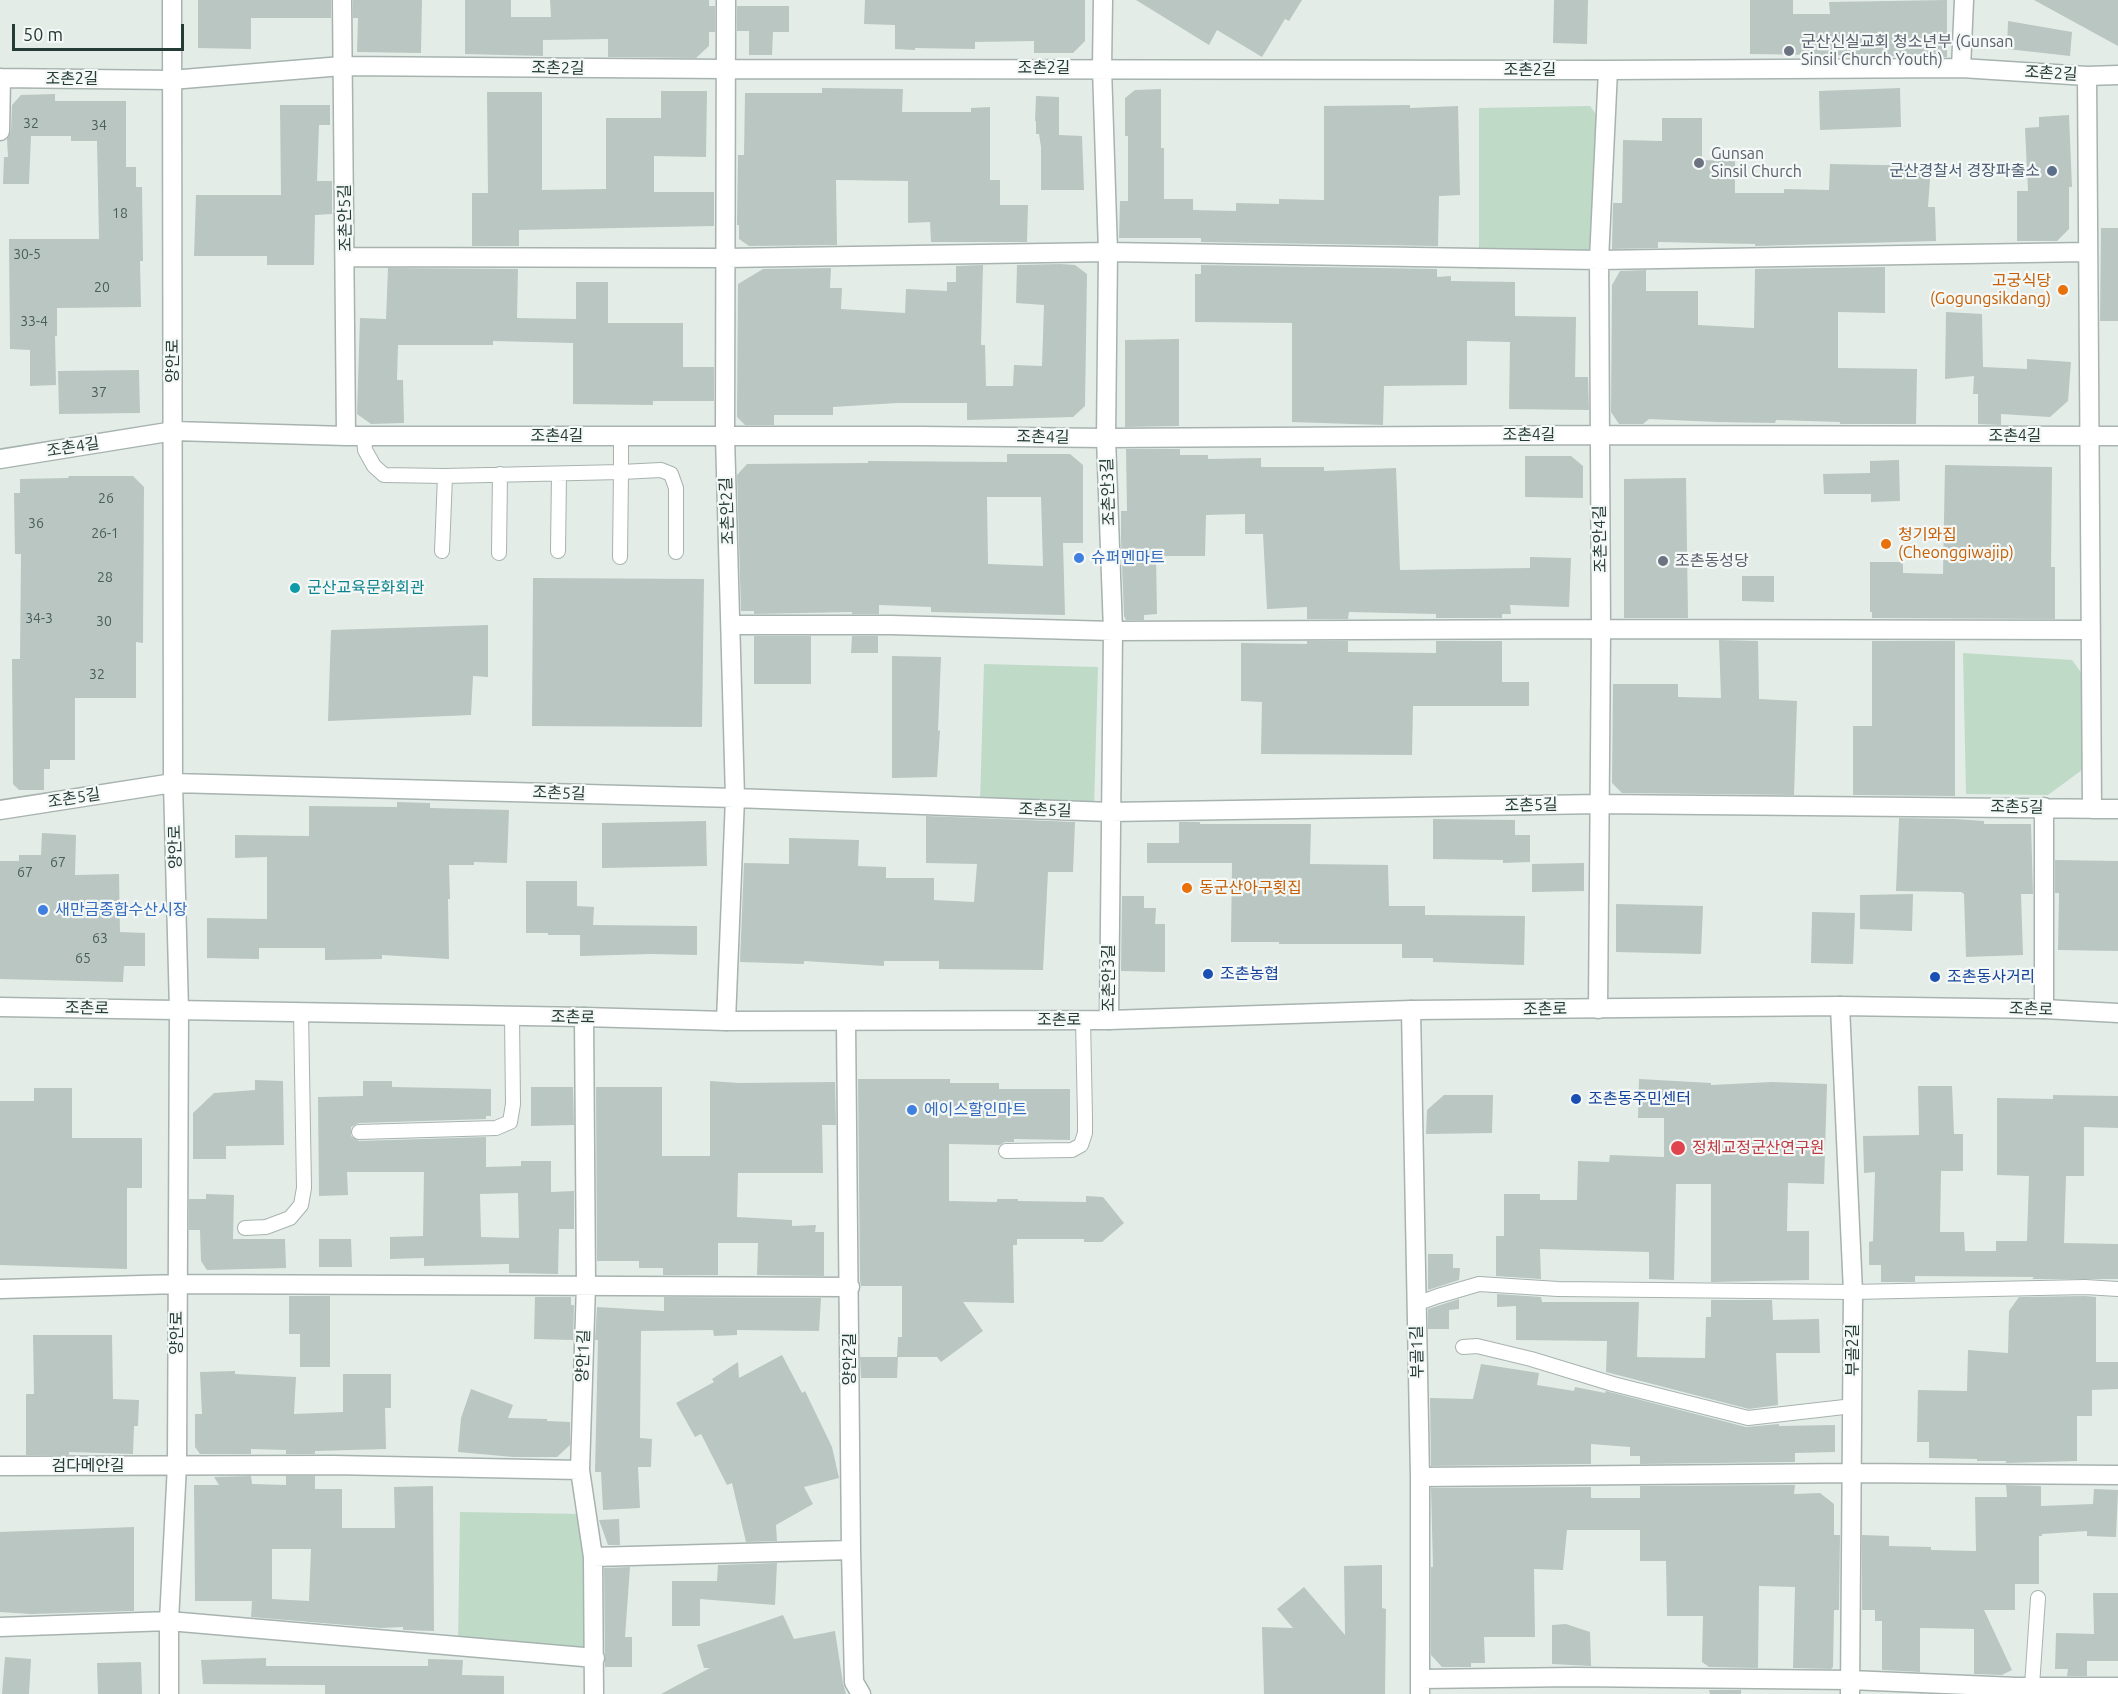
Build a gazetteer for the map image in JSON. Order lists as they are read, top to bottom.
{
  "streets": {
    "street": [
      "조촌2길",
      "조촌안5길",
      "양안로",
      "조촌4길",
      "조촌안3길",
      "조촌안2길",
      "조촌안4길",
      "조촌5길",
      "조촌로",
      "부골2길",
      "부골1길",
      "양안1길",
      "양안2길",
      "검다메안길"
    ]
  },
  "crossings": [
    ["조촌2길", "조촌안5길"],
    ["조촌2길", "양안로"],
    ["조촌2길", "조촌안3길"],
    ["조촌2길", "조촌안2길"],
    ["조촌2길", "조촌안4길"],
    ["조촌안5길", "조촌4길"],
    ["양안로", "조촌4길"],
    ["양안로", "조촌5길"],
    ["양안로", "조촌로"],
    ["양안로", "검다메안길"],
    ["조촌4길", "조촌안3길"],
    ["조촌4길", "조촌안2길"],
    ["조촌4길", "조촌안4길"],
    ["조촌안3길", "조촌5길"],
    ["조촌안3길", "조촌로"],
    ["조촌안2길", "조촌5길"],
    ["조촌안2길", "조촌로"],
    ["조촌안4길", "조촌5길"],
    ["조촌안4길", "조촌로"],
    ["조촌로", "부골2길"],
    ["조촌로", "부골1길"],
    ["조촌로", "양안1길"],
    ["조촌로", "양안2길"],
    ["양안1길", "검다메안길"]
  ],
  "places": [
    "군산신실교회 청소년부 (Gunsan Sinsil Church Youth)",
    "Gunsan Sinsil Church",
    "군산경찰서 경장파출소",
    "고궁식당 (Gogungsikdang)",
    "청기와집 (Cheonggiwajip)",
    "슈퍼멘마트",
    "조촌동성당",
    "군산교육문화회관",
    "동군산아구횟집",
    "새만금종합수산시장",
    "조촌농협",
    "조촌동사거리",
    "조촌동주민센터",
    "에이스할인마트",
    "정체교정군산연구원"
  ],
  "house_numbers": [
    "32",
    "34",
    "18",
    "30-5",
    "20",
    "33-4",
    "37",
    "26",
    "36",
    "26-1",
    "28",
    "34-3",
    "30",
    "32",
    "67",
    "67",
    "63",
    "65"
  ],
  "scale_bar": "50 m"
}
